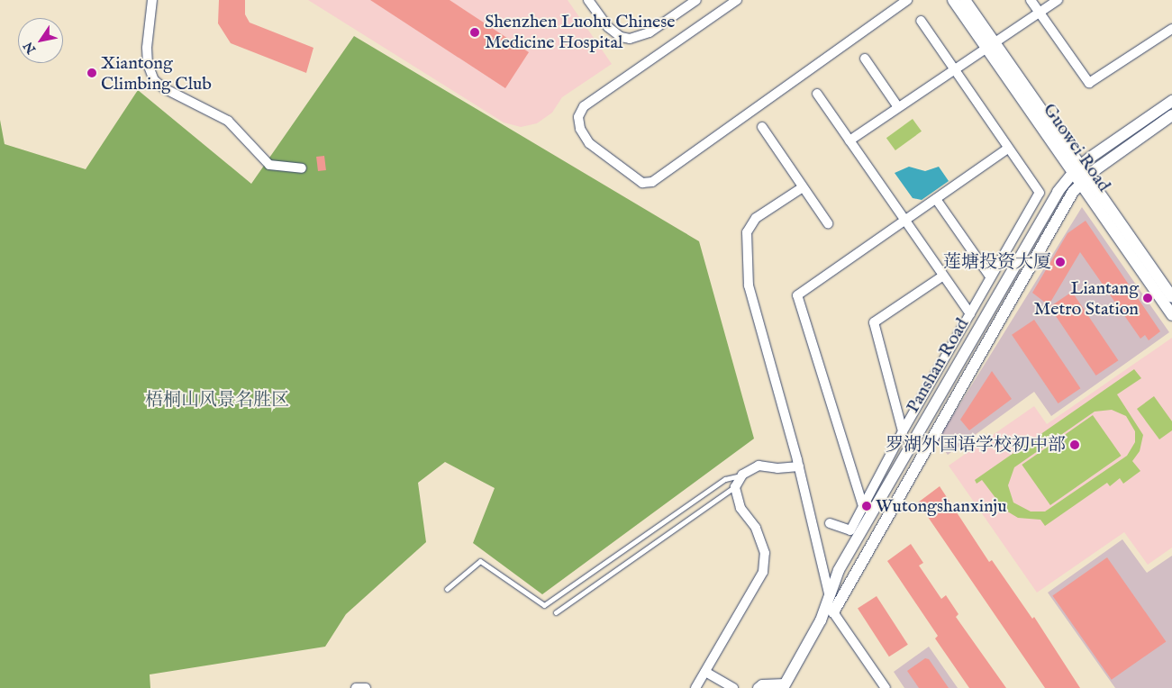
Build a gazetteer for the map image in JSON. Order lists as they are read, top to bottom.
{
  "streets": {
    "street": ["Guowei Road", "Panshan Road"]
  },
  "crossings": [
    ["Guowei Road", "Panshan Road"]
  ],
  "parks": ["梧桐山风景名胜区"],
  "places": [
    "Shenzhen Luohu Chinese Medicine Hospital",
    "Xiantong Climbing Club",
    "莲塘投资大厦",
    "Liantang Metro Station",
    "罗湖外国语学校初中部",
    "Wutongshanxinju"
  ],
  "north": "bottom left"
}
